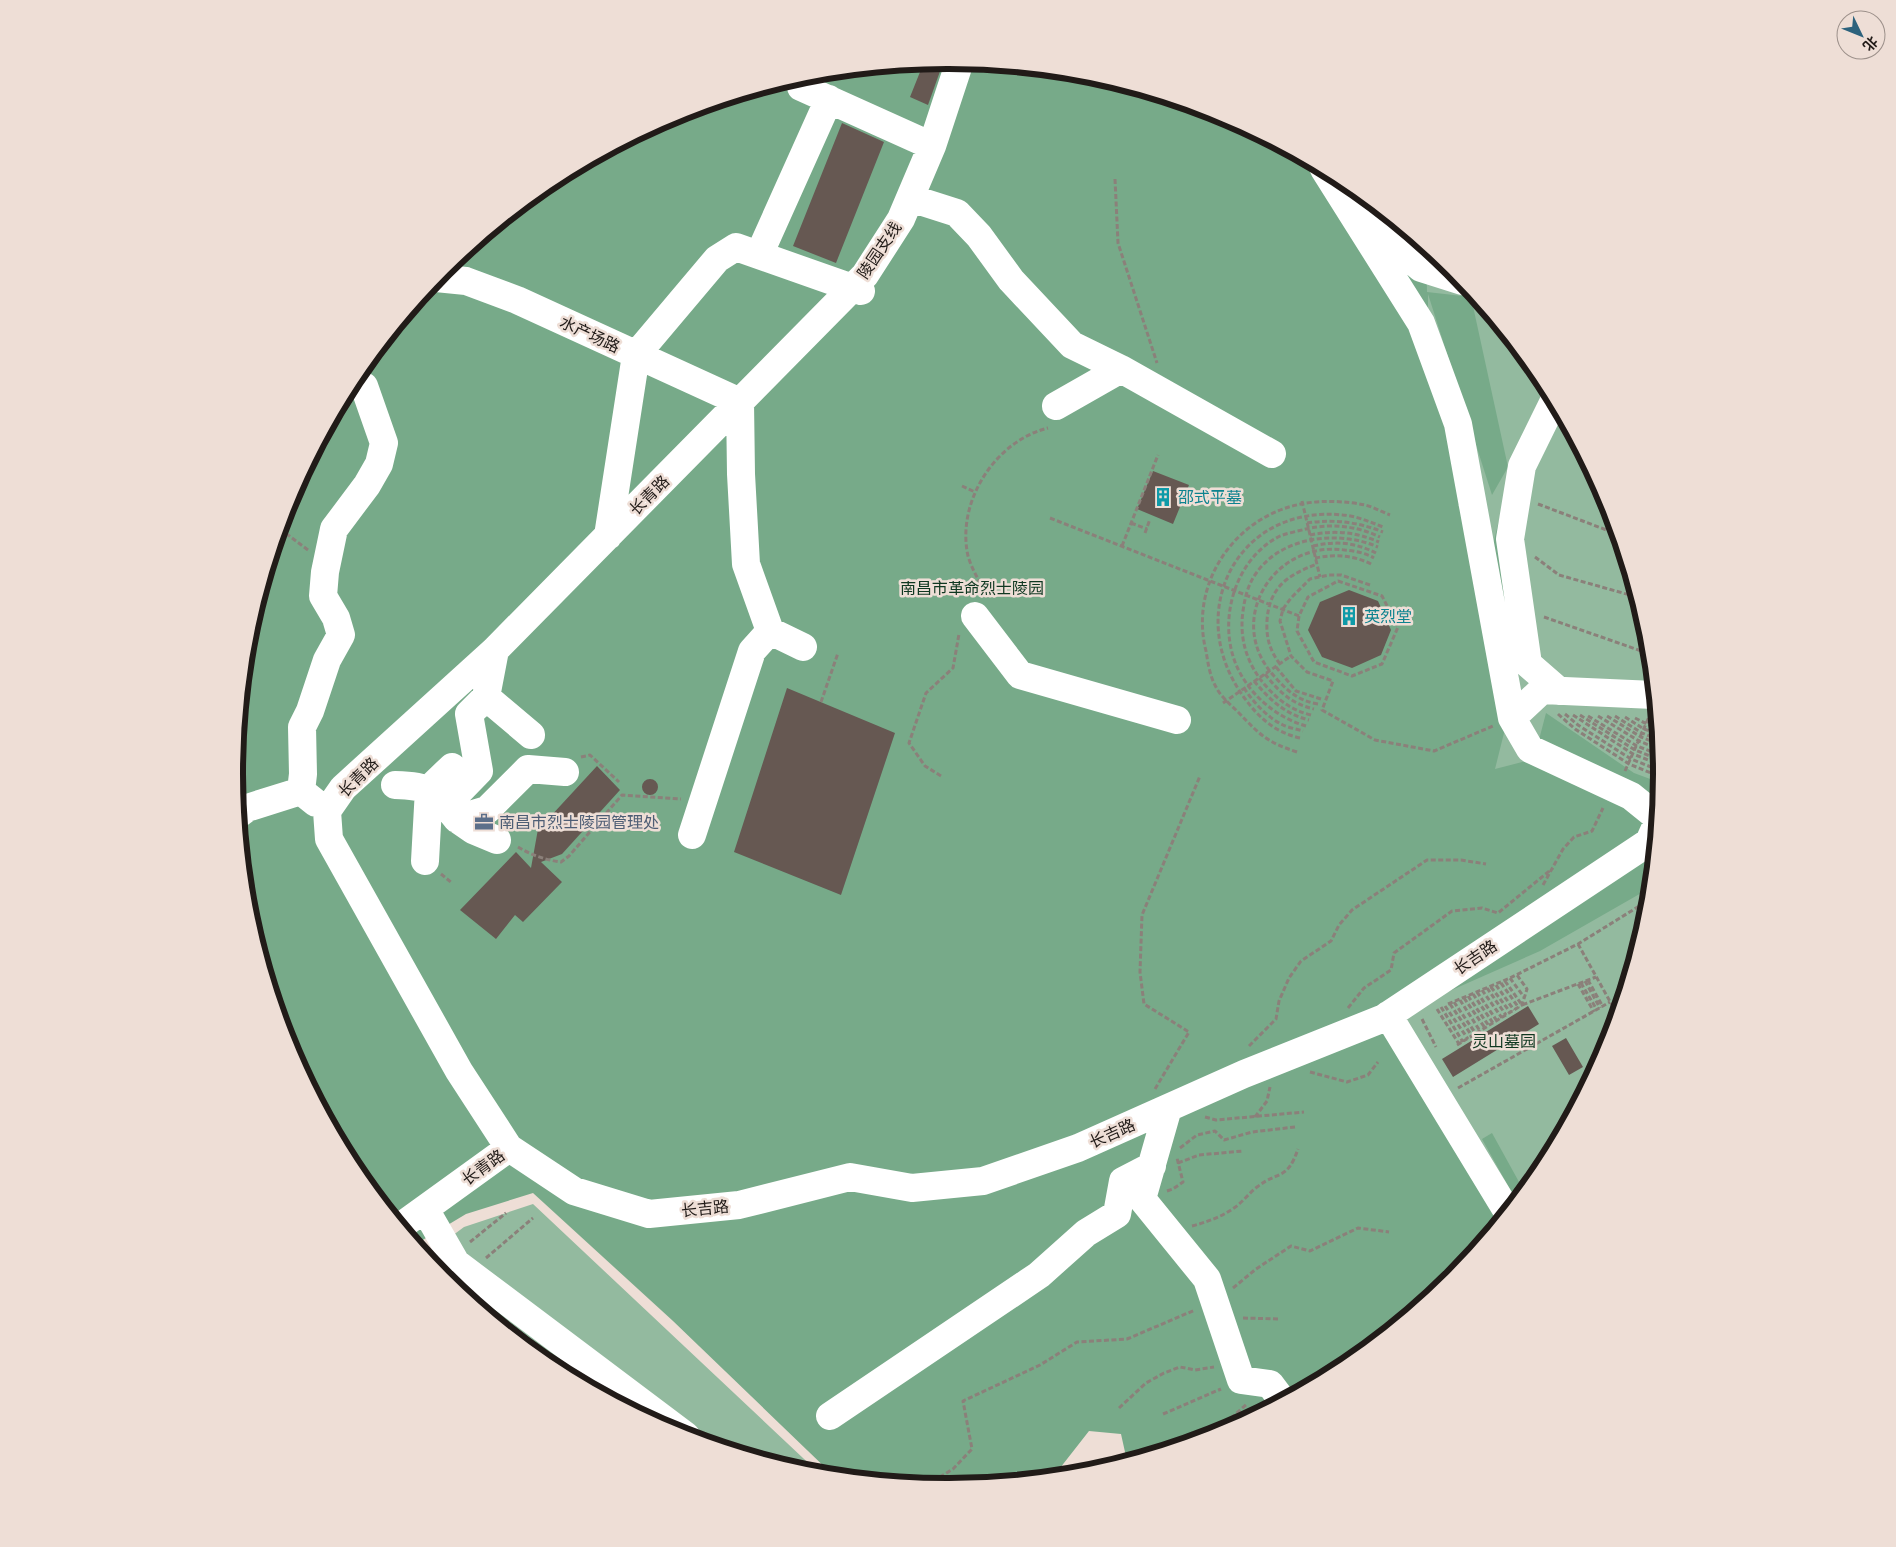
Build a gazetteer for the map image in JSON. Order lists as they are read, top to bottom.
{
  "streets": {
    "street": [
      "陵园支线",
      "水产场路",
      "长青路",
      "长吉路"
    ]
  },
  "crossings": [
    ["陵园支线", "水产场路"],
    ["陵园支线", "长青路"],
    ["水产场路", "长青路"],
    ["长青路", "长吉路"]
  ],
  "parks": ["南昌市革命烈士陵园", "灵山墓园"],
  "places": {
    "building": ["邵式平墓", "英烈堂"],
    "office": ["南昌市烈士陵园管理处"]
  },
  "north": "bottom right"
}
